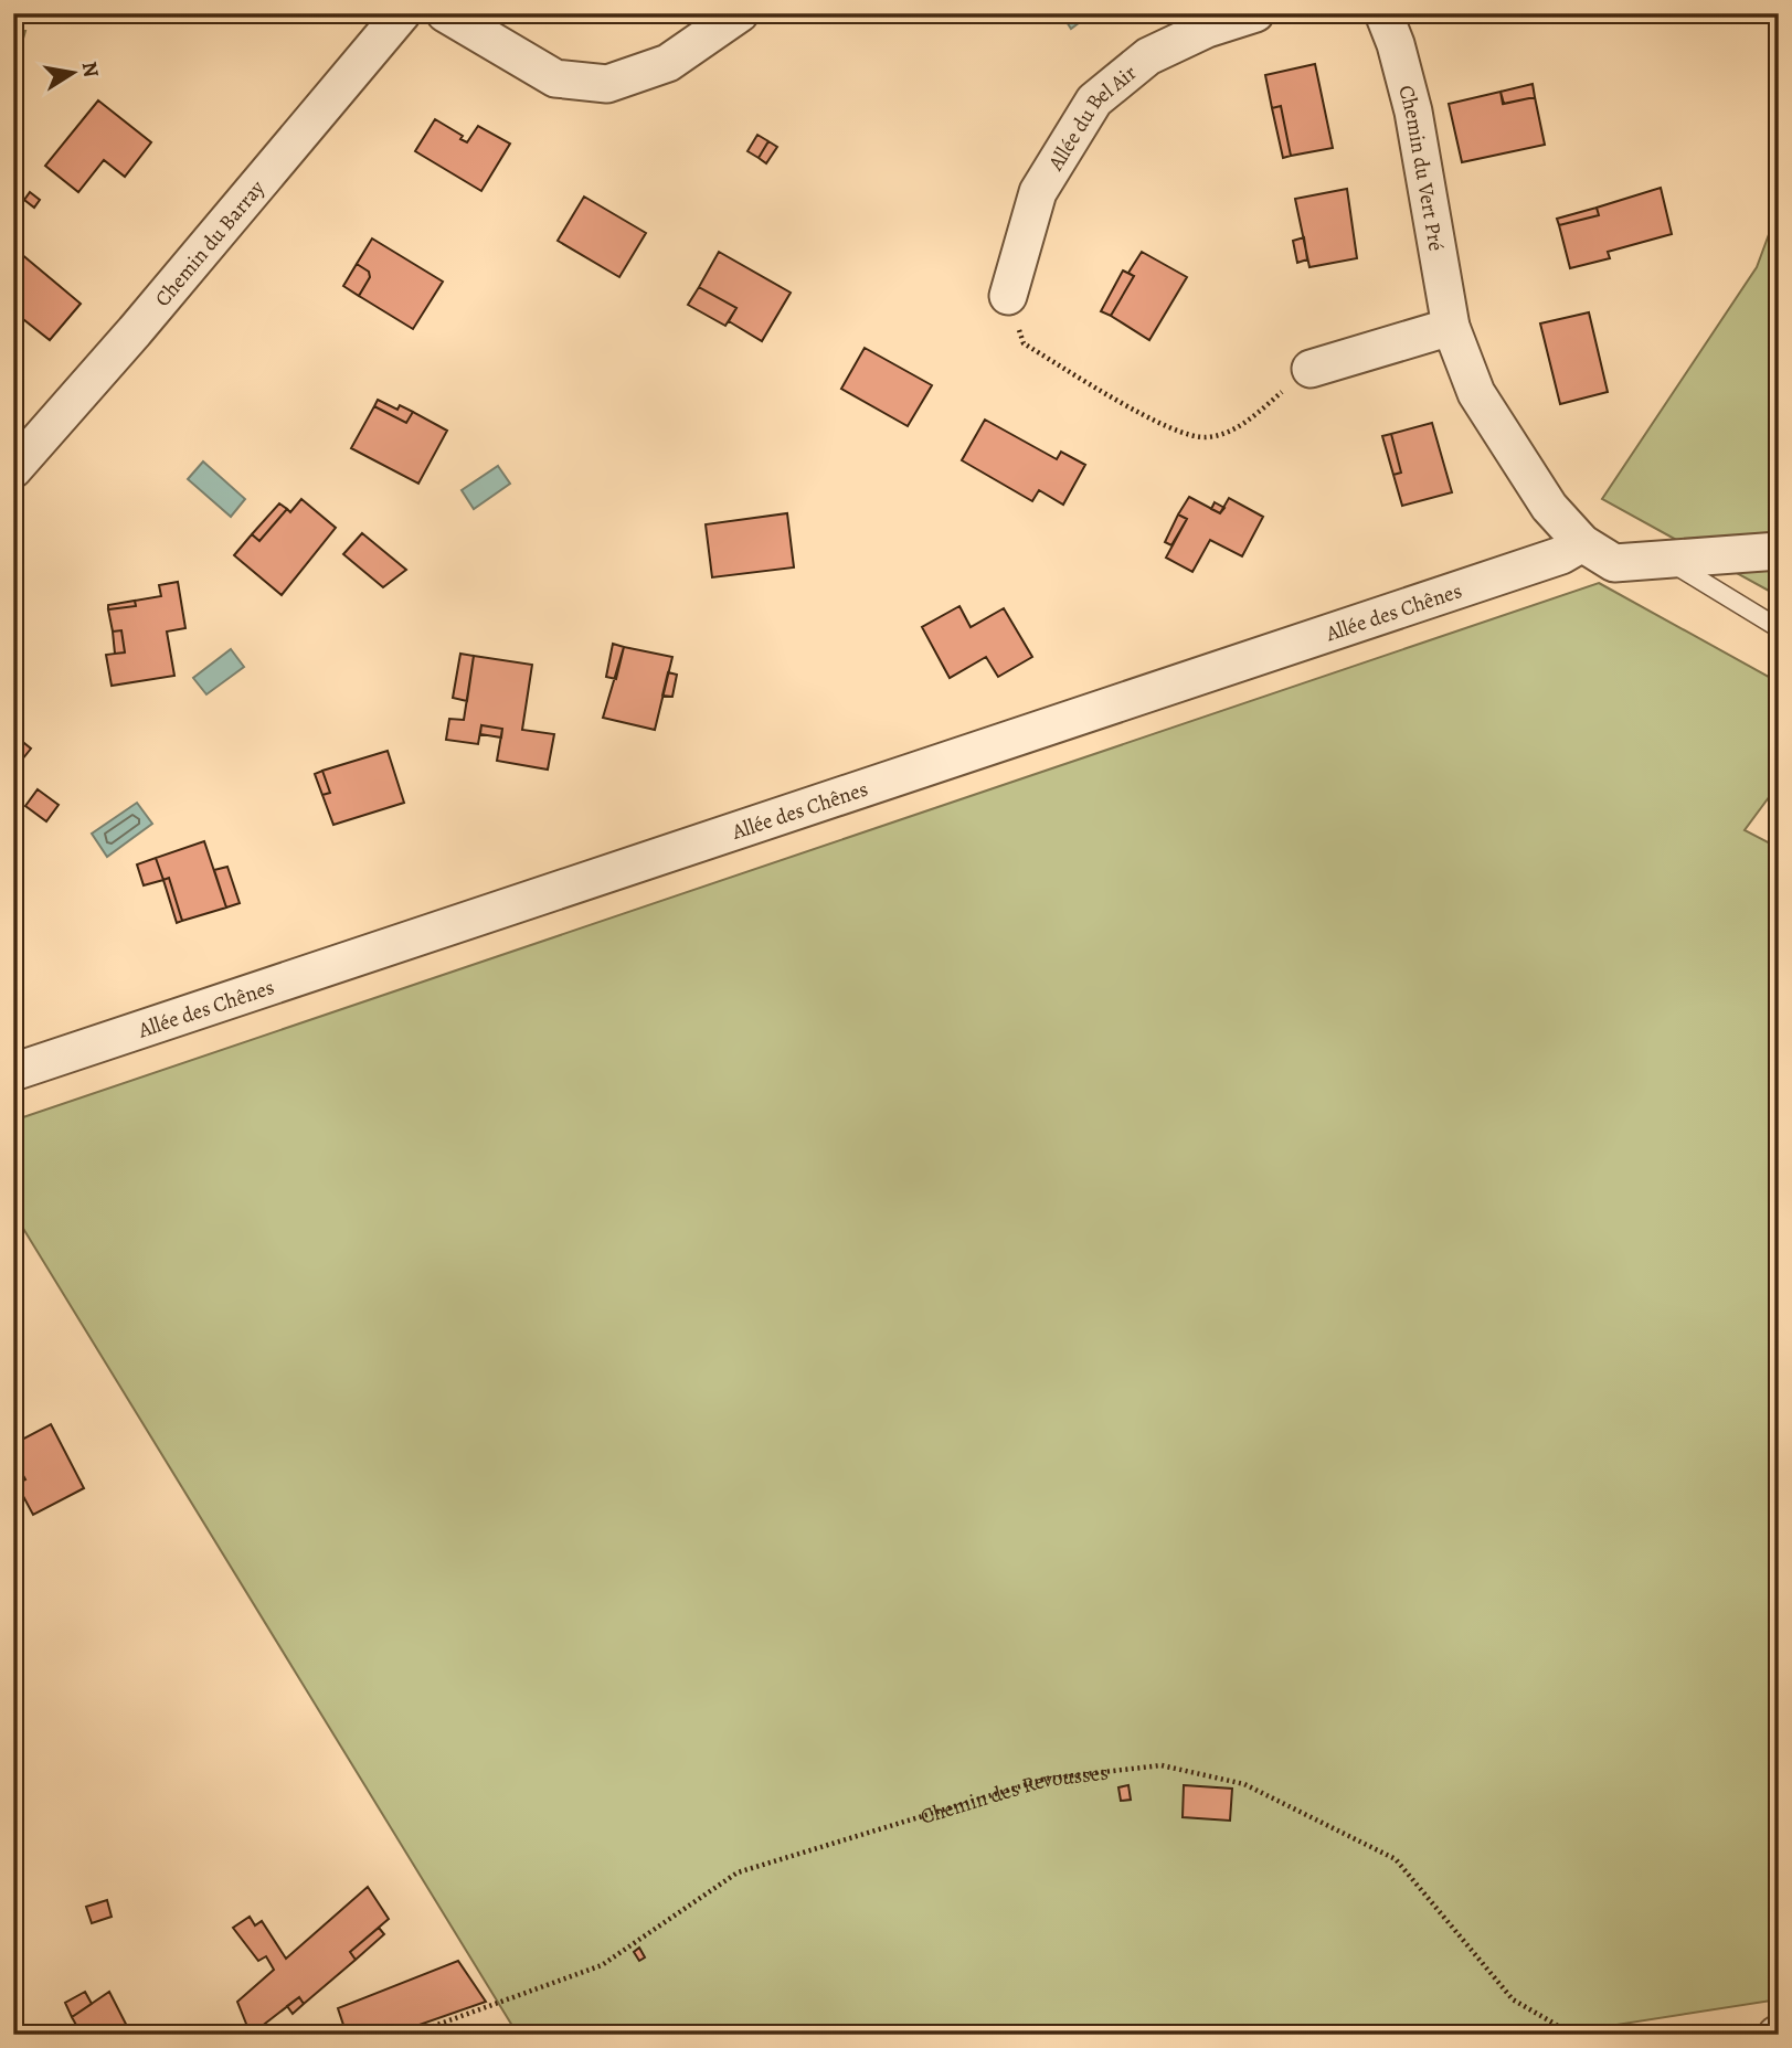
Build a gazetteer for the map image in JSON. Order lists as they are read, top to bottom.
{
  "streets": {
    "street": [
      "Allée du Bel Air",
      "Chemin du Vert Pré",
      "Chemin du Barray",
      "Allée des Chênes"
    ],
    "path": ["Chemin des Revousses"]
  },
  "crossings": [
    ["Chemin du Vert Pré", "Allée des Chênes"]
  ],
  "north": "right"
}
